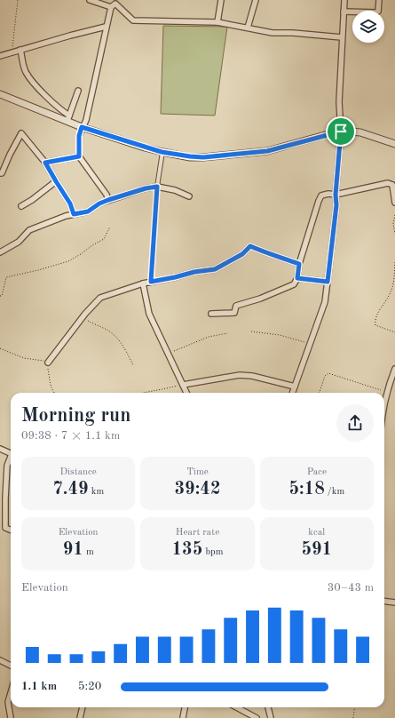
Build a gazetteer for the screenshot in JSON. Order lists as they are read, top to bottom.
{
  "page": {
    "heading": ["Morning run", "09:38 · 7 × 1.1 km"],
    "stats": [
      ["Distance", "7.49 km"],
      ["Time", "39:42"],
      ["Pace", "5:18 /km"],
      ["Elevation", "91 m"],
      ["Heart rate", "135 bpm"],
      ["kcal", "591"]
    ],
    "chart": ["Elevation", "30–43 m"],
    "list": [
      {
        "name": "1.1 km",
        "note": "5:20"
      }
    ]
  }
}
